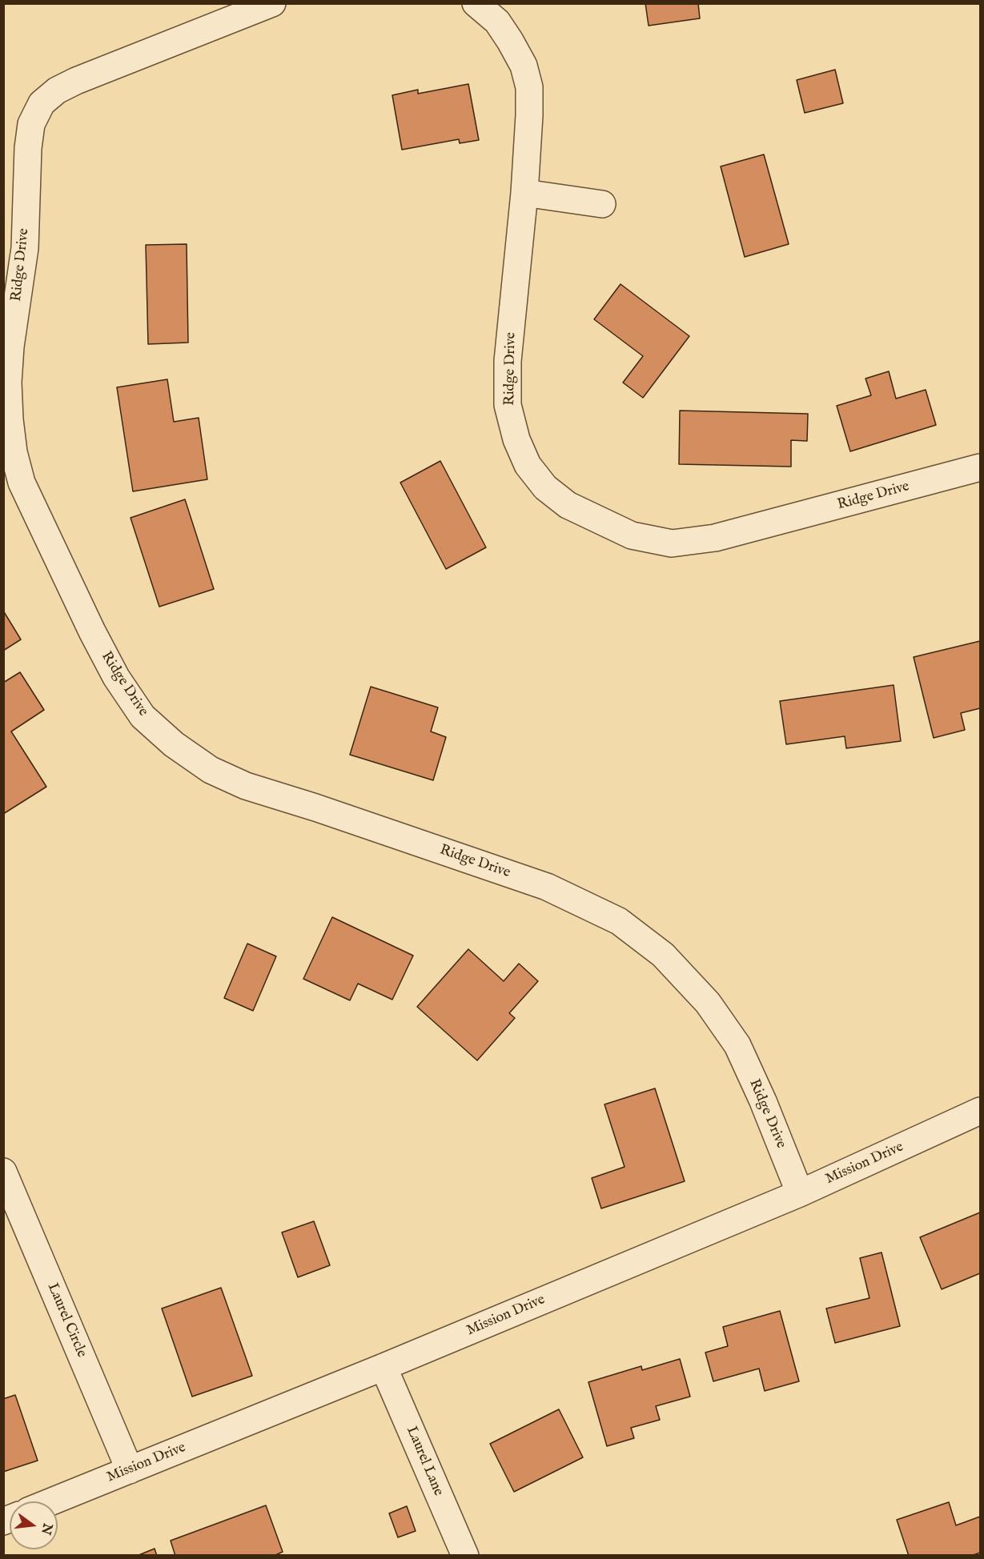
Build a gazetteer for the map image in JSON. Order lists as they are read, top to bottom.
{
  "streets": {
    "street": [
      "Ridge Drive",
      "Mission Drive",
      "Laurel Circle",
      "Laurel Lane"
    ]
  },
  "crossings": [
    ["Ridge Drive", "Mission Drive"],
    ["Mission Drive", "Laurel Circle"],
    ["Mission Drive", "Laurel Lane"]
  ],
  "north": "right"
}
